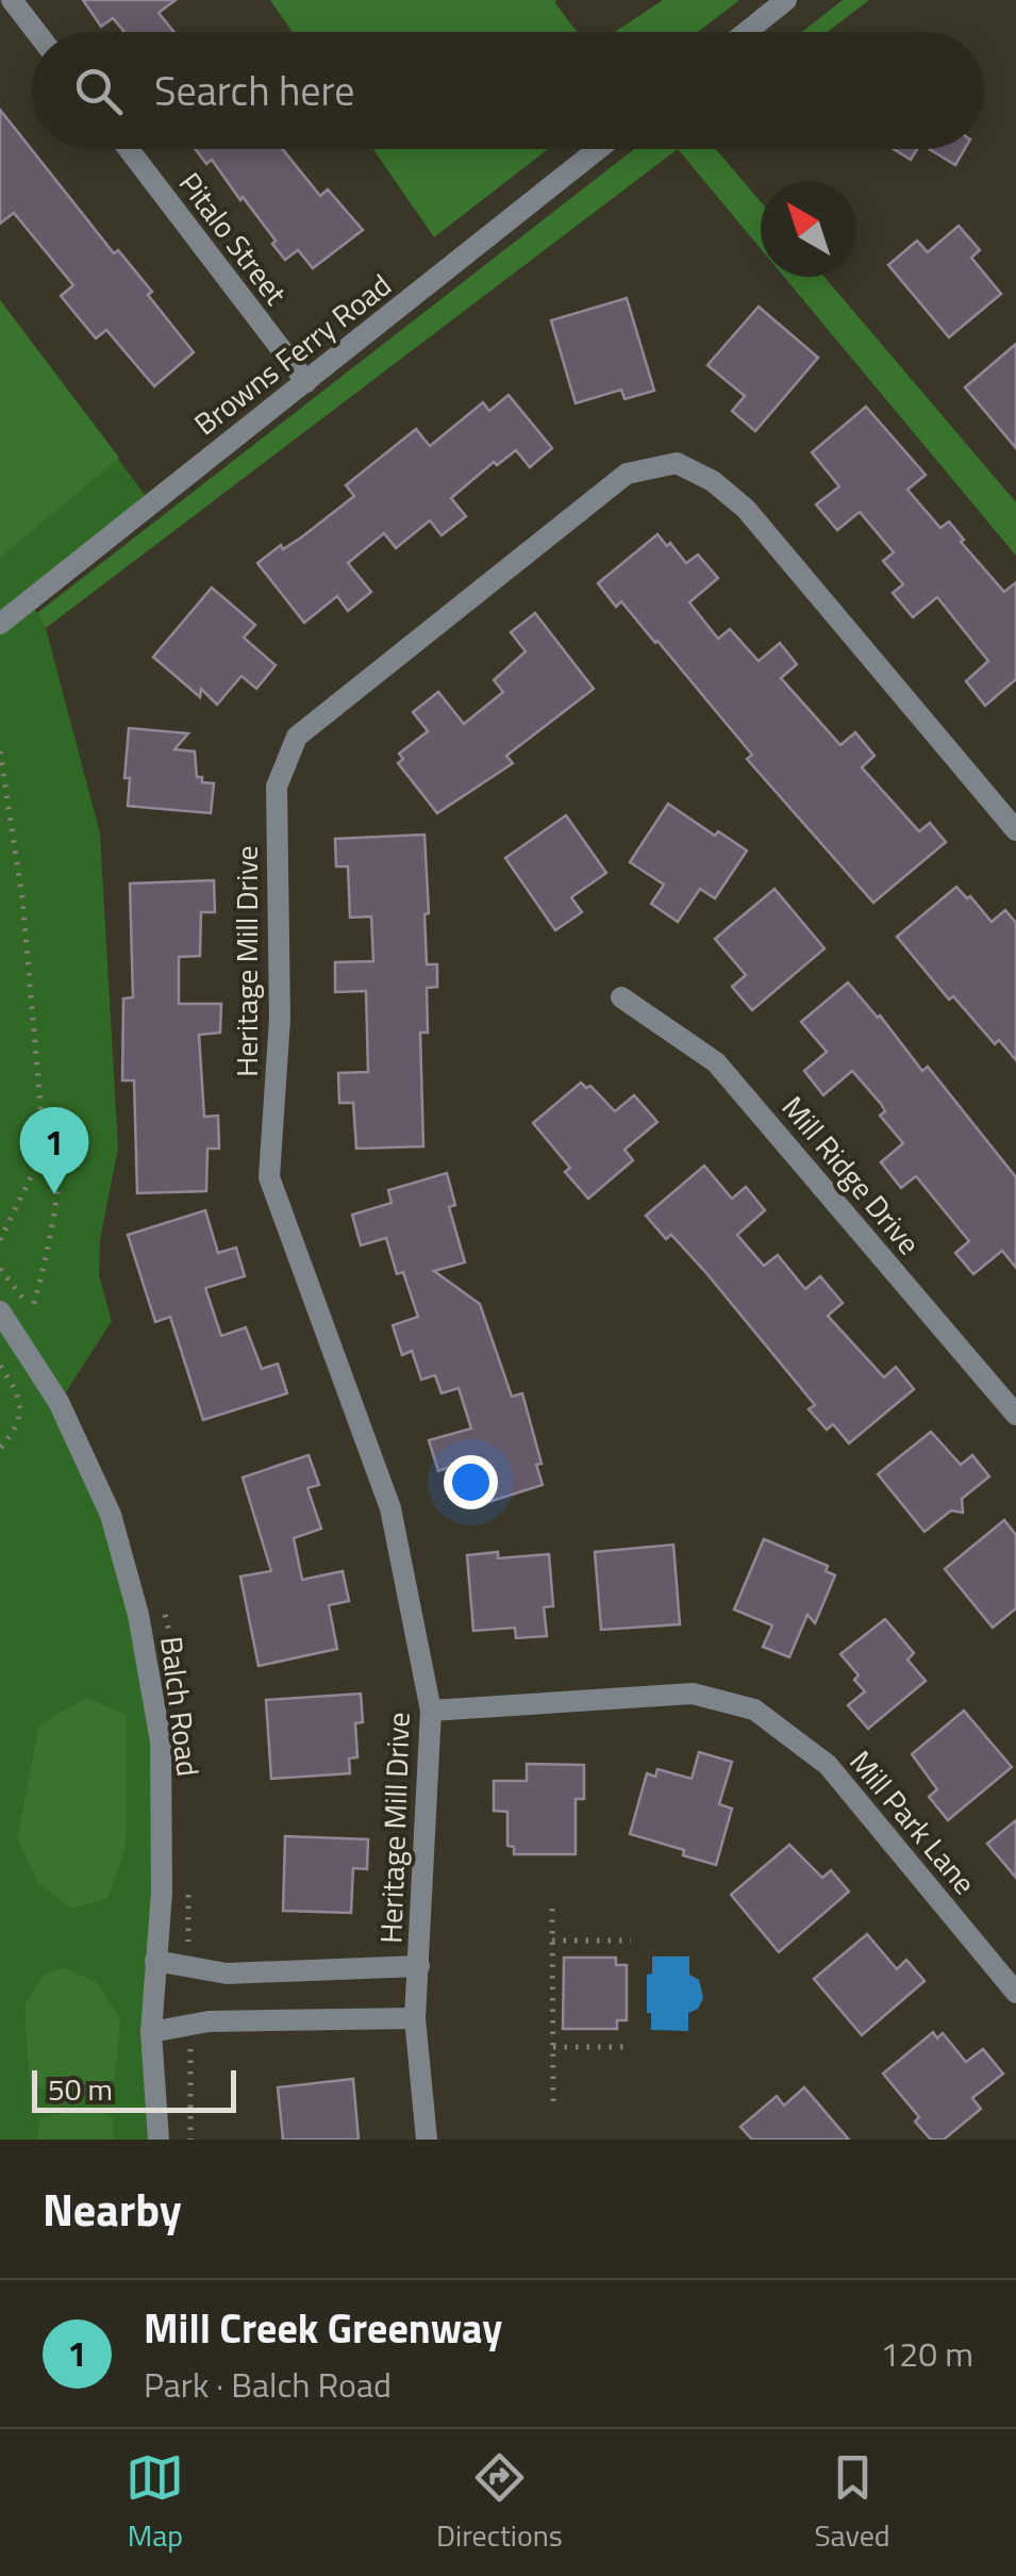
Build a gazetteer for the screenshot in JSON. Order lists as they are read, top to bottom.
{
  "streets": {
    "street": [
      "Pitalo Street",
      "Browns Ferry Road",
      "Heritage Mill Drive",
      "Mill Ridge Drive",
      "Balch Road",
      "Mill Park Lane"
    ]
  },
  "crossings": [
    ["Pitalo Street", "Browns Ferry Road"],
    ["Heritage Mill Drive", "Mill Park Lane"]
  ],
  "scale_bar": "50 m",
  "north": "top left",
  "page": {
    "search": "Search here",
    "pins": "1",
    "scale": "50 m",
    "heading": "Nearby",
    "list": [
      {
        "mark": "1",
        "name": "Mill Creek Greenway",
        "note": "Park · Balch Road",
        "value": "120 m"
      }
    ],
    "nav": ["Map", "Directions", "Saved"]
  }
}
